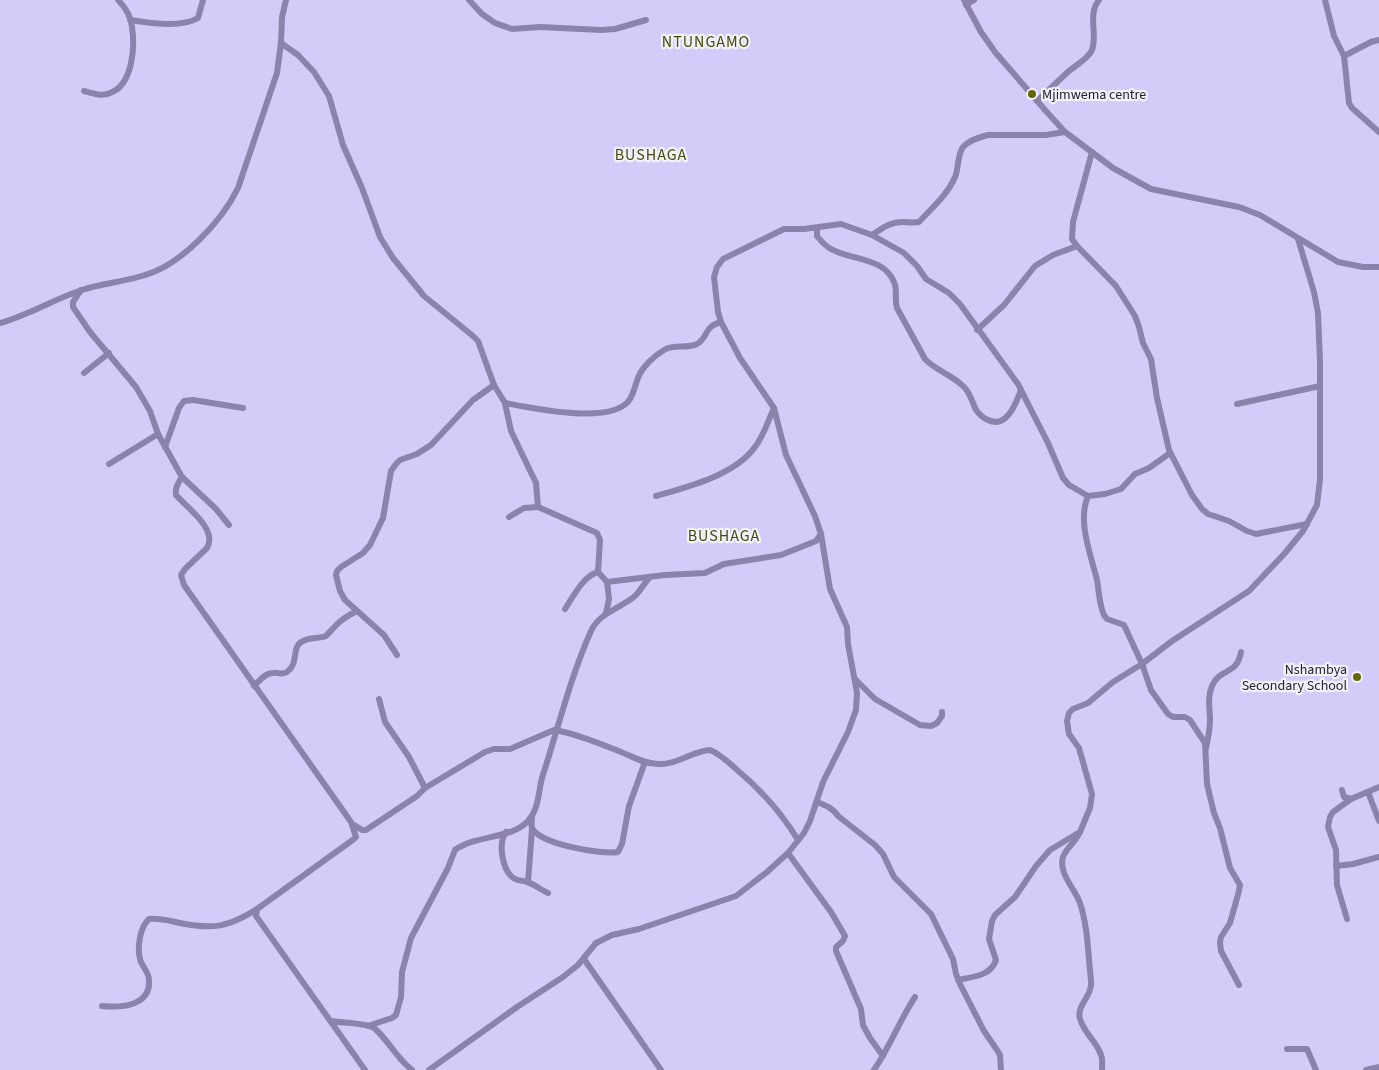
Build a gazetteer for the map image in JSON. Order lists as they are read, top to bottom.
{
  "districts": ["NTUNGAMO", "BUSHAGA", "BUSHAGA"],
  "places": ["Mjimwema centre", "Nshambya Secondary School"]
}
